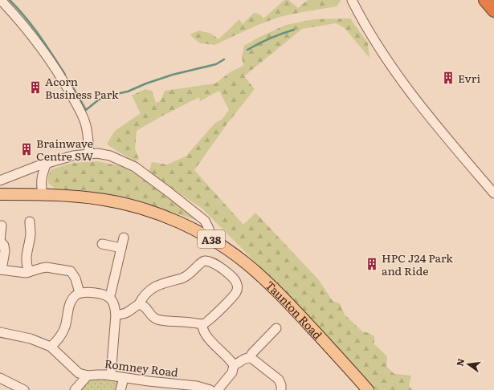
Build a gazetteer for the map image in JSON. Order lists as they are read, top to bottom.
{
  "streets": {
    "main road": ["A38", "Taunton Road"],
    "street": ["Romney Road"]
  },
  "places": {
    "building": [
      "Evri",
      "Acorn Business Park",
      "Brainwave Centre SW",
      "HPC J24 Park and Ride"
    ]
  },
  "north": "left"
}
